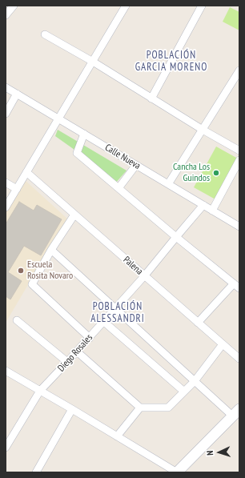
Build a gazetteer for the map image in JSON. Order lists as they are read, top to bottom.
{
  "streets": {
    "street": ["Calle Nueva", "Palena", "Diego Rosales"]
  },
  "crossings": [
    ["Calle Nueva", "Diego Rosales"],
    ["Palena", "Diego Rosales"]
  ],
  "districts": ["POBLACIÓN GARCIA MORENO", "POBLACIÓN ALESSANDRI"],
  "places": ["Cancha Los Guindos", "Escuela Rosita Novaro"],
  "north": "left"
}
